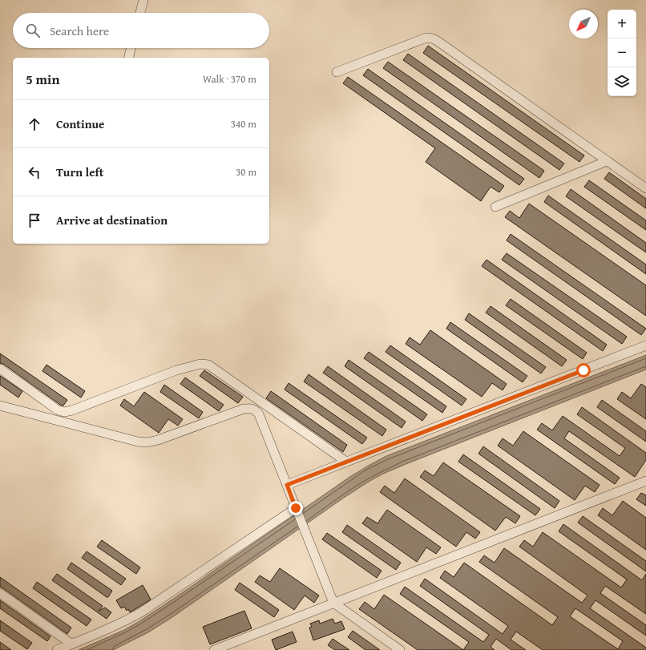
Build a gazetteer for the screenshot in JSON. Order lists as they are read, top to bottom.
{
  "north": "bottom left",
  "page": {
    "map_buttons": ["+", "−"],
    "search": "Search here",
    "heading": ["5 min", "Walk · 370 m"],
    "list": [
      ["Continue", "340 m"],
      ["Turn left", "30 m"],
      "Arrive at destination"
    ]
  }
}
